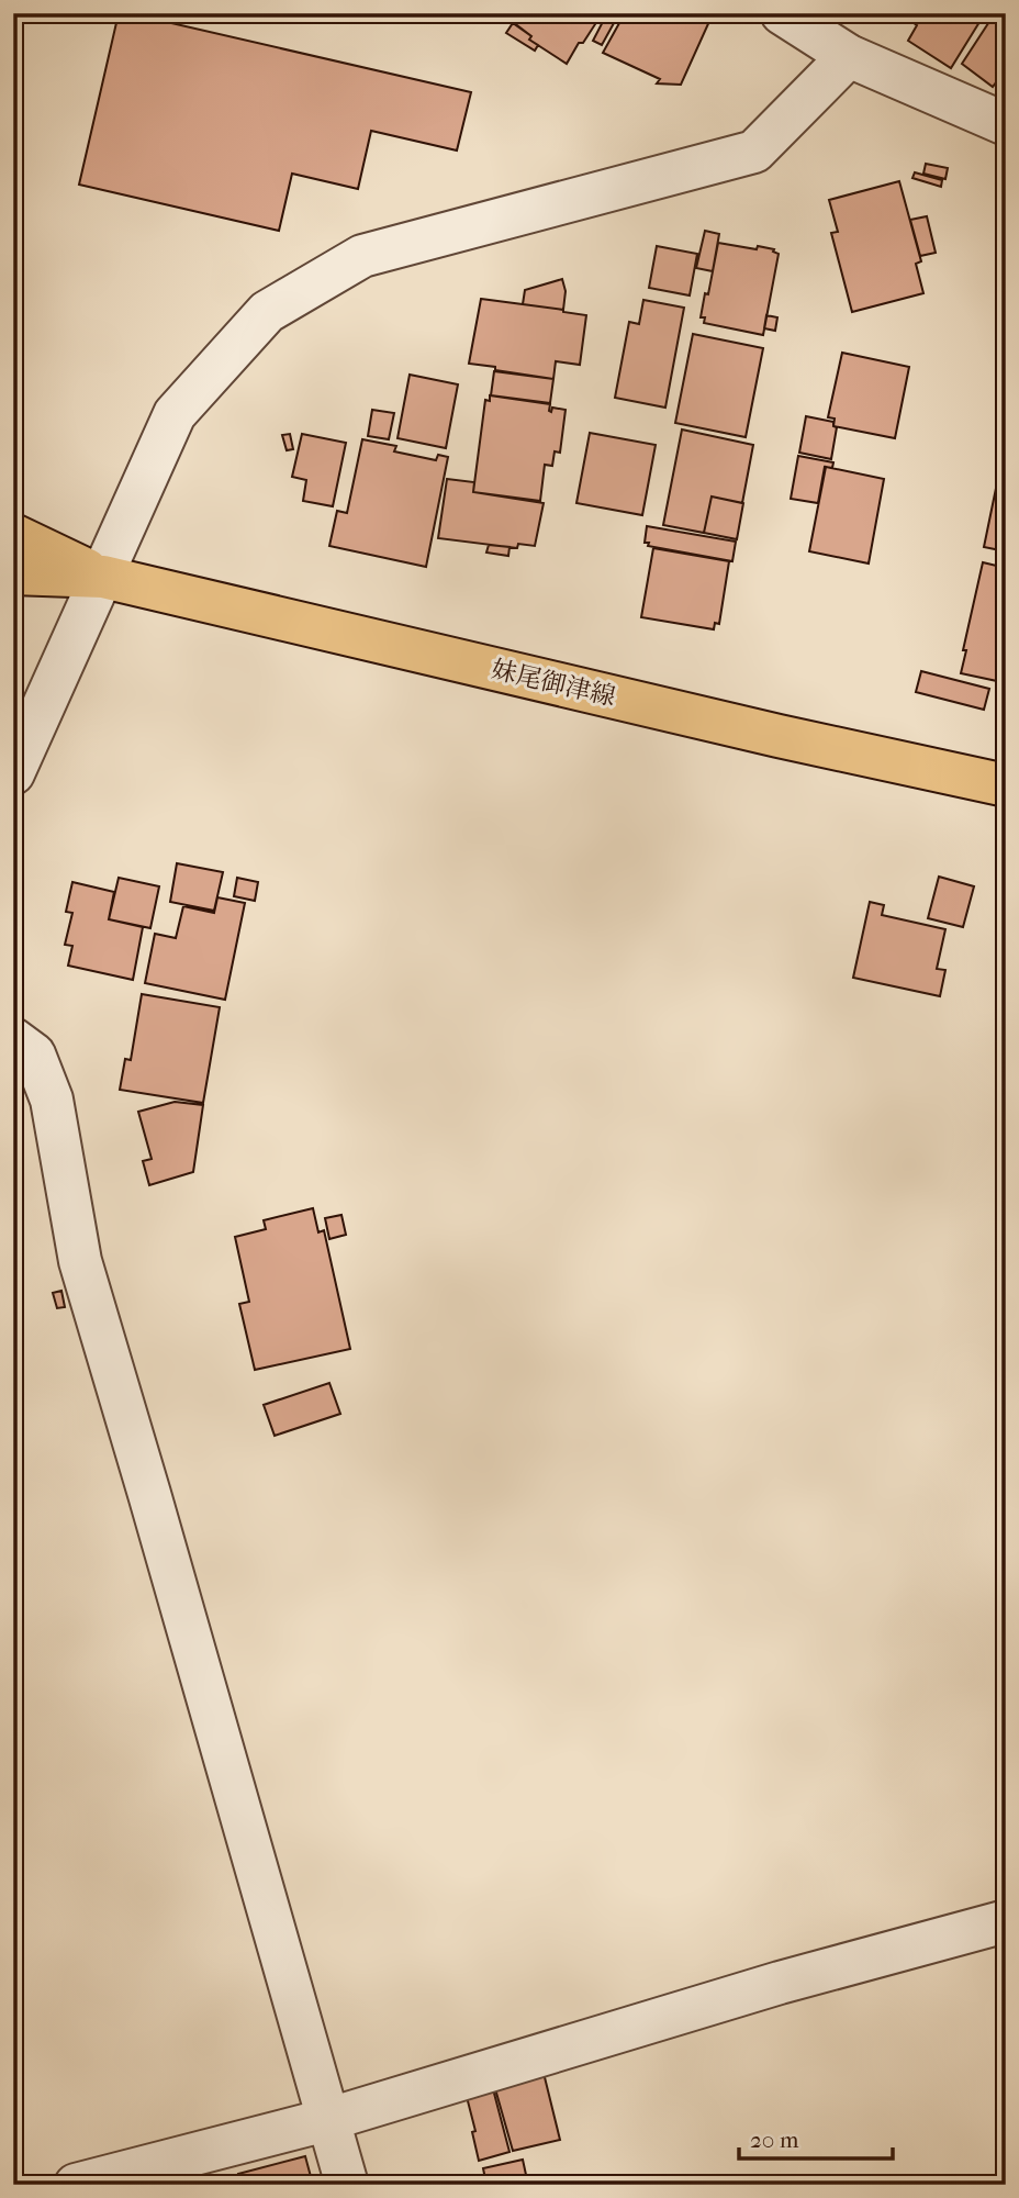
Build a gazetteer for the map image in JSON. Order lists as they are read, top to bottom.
{
  "streets": {
    "main road": ["妹尾御津線"]
  },
  "scale_bar": "20 m"
}
